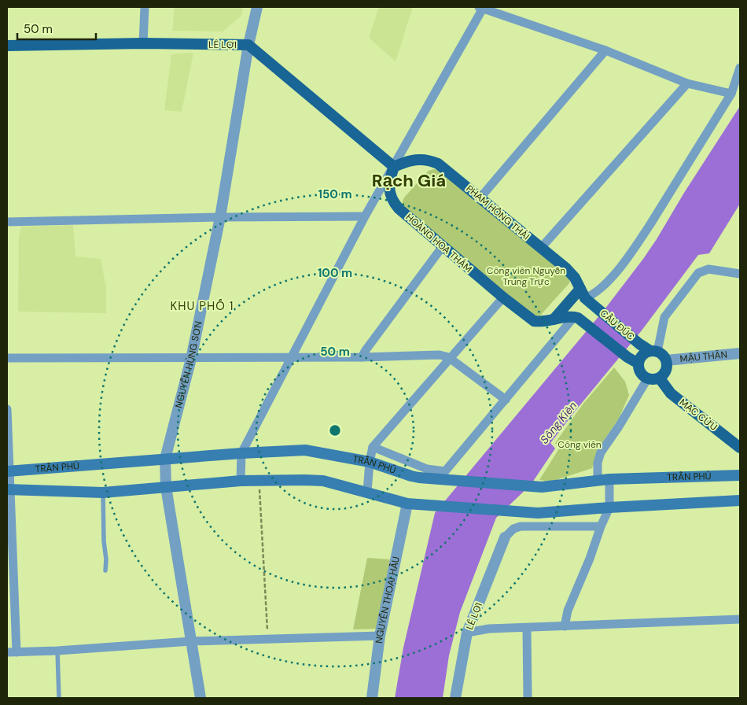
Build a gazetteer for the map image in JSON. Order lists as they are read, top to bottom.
{
  "streets": {
    "main road": [
      "LÊ LỢI",
      "PHẠM HỒNG THÁI",
      "HOÀNG HOA THÁM",
      "CẦU ĐÚC",
      "MẠC CỬU",
      "TRẦN PHÚ"
    ],
    "street": ["MẬU THÂN", "NGUYỄN HÙNG SƠN", "NGUYỄN THOẠI HẦU"]
  },
  "crossings": [
    ["LÊ LỢI", "PHẠM HỒNG THÁI"],
    ["LÊ LỢI", "HOÀNG HOA THÁM"],
    ["LÊ LỢI", "NGUYỄN HÙNG SƠN"],
    ["PHẠM HỒNG THÁI", "HOÀNG HOA THÁM"],
    ["PHẠM HỒNG THÁI", "CẦU ĐÚC"],
    ["HOÀNG HOA THÁM", "CẦU ĐÚC"],
    ["CẦU ĐÚC", "MẬU THÂN"],
    ["CẦU ĐÚC", "MẠC CỬU"],
    ["MẬU THÂN", "MẠC CỬU"],
    ["NGUYỄN HÙNG SƠN", "TRẦN PHÚ"]
  ],
  "districts": ["Rạch Giá", "KHU PHỐ 1"],
  "water": ["Sông Kiên"],
  "parks": ["Công viên Nguyễn Trung Trực", "Công viên"],
  "scale_bar": "50 m",
  "rings": ["150 m", "100 m", "50 m"]
}
